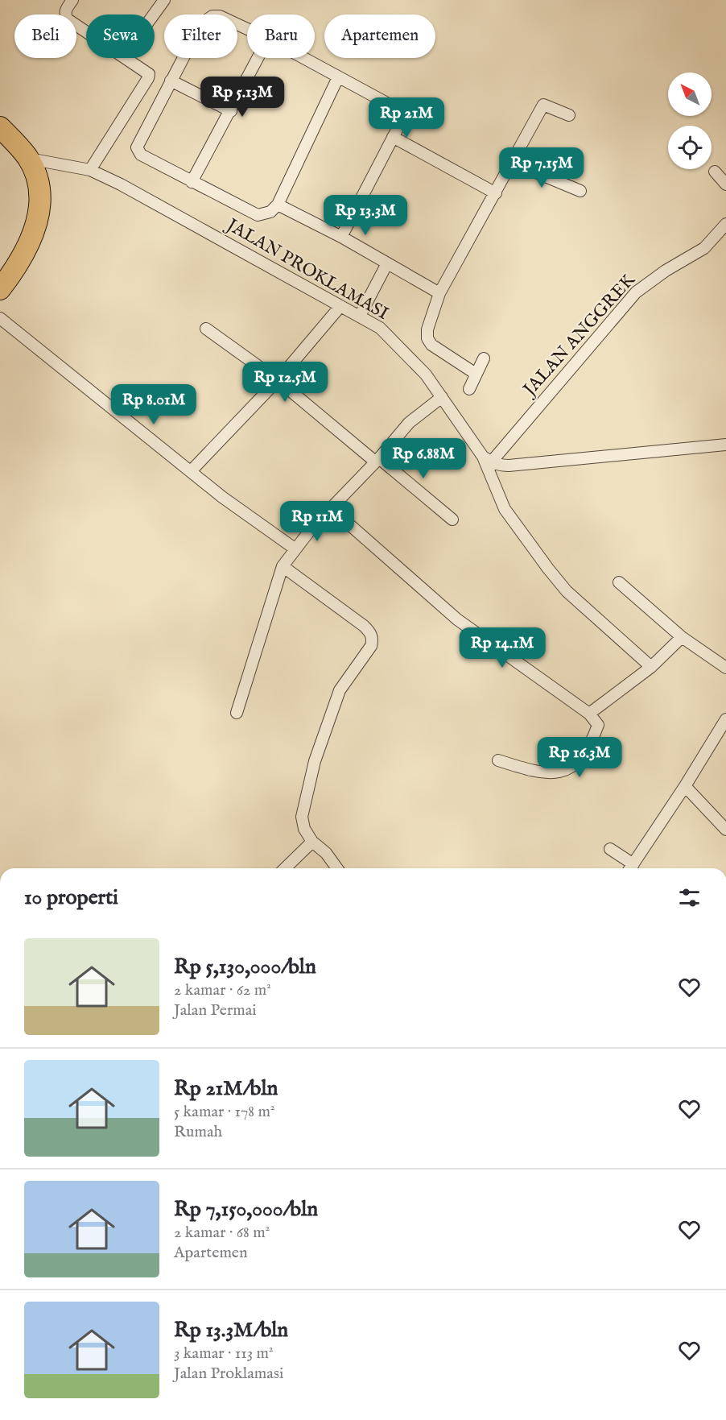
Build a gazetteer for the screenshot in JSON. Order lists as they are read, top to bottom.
{
  "streets": {
    "street": ["JALAN PROKLAMASI", "JALAN ANGGREK"]
  },
  "crossings": [
    ["JALAN PROKLAMASI", "JALAN ANGGREK"]
  ],
  "north": "top left",
  "page": {
    "chip": [
      "Beli",
      "Sewa",
      "Filter",
      "Baru",
      "Apartemen"
    ],
    "price": [
      "Rp 5.13M",
      "Rp 21M",
      "Rp 7.15M",
      "Rp 13.3M",
      "Rp 12.5M",
      "Rp 8.01M",
      "Rp 6.88M",
      "Rp 11M",
      "Rp 14.1M",
      "Rp 16.3M"
    ],
    "heading": "10 properti",
    "list": [
      {
        "name": "Rp 5,130,000/bln",
        "note": "2 kamar · 62 m² · Jalan Permai"
      },
      {
        "name": "Rp 21M/bln",
        "note": "5 kamar · 178 m² · Rumah"
      },
      {
        "name": "Rp 7,150,000/bln",
        "note": "2 kamar · 68 m² · Apartemen"
      },
      {
        "name": "Rp 13.3M/bln",
        "note": "3 kamar · 113 m² · Jalan Proklamasi"
      }
    ]
  }
}
